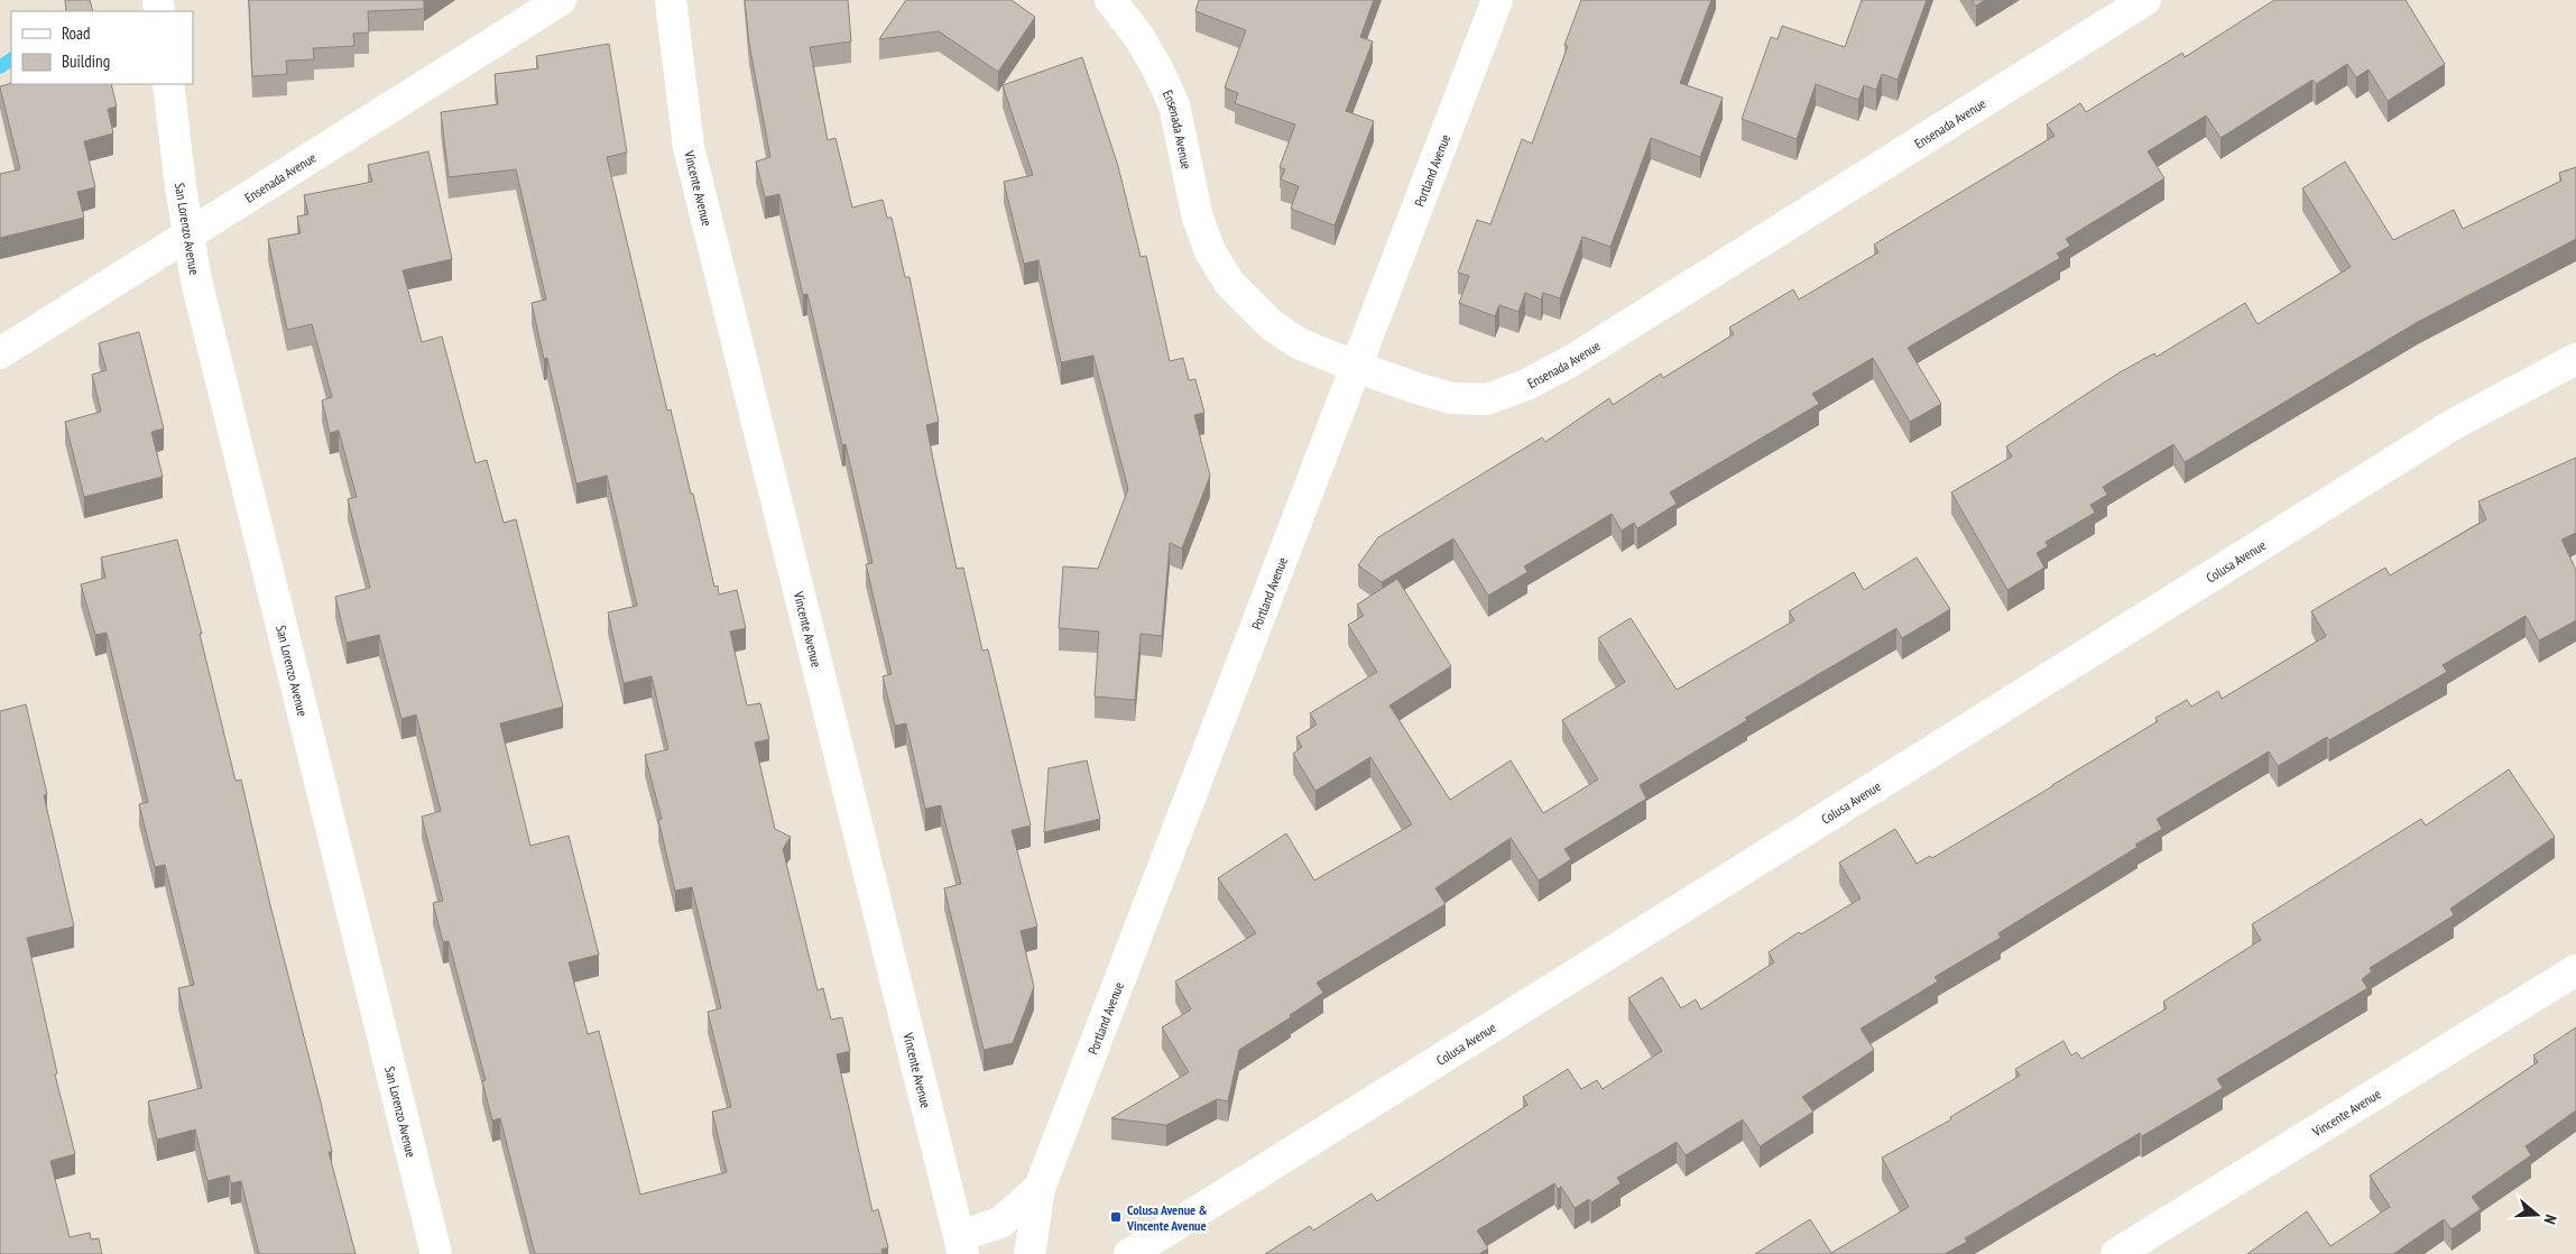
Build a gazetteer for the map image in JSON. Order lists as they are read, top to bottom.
{
  "streets": {
    "street": [
      "Ensenada Avenue",
      "Portland Avenue",
      "Vincente Avenue",
      "San Lorenzo Avenue",
      "Colusa Avenue"
    ]
  },
  "crossings": [
    ["Ensenada Avenue", "Portland Avenue"],
    ["Ensenada Avenue", "San Lorenzo Avenue"],
    ["Portland Avenue", "Vincente Avenue"]
  ],
  "places": {
    "transit": ["Colusa Avenue & Vincente Avenue"]
  },
  "legend": ["Road", "Building"],
  "north": "right"
}
